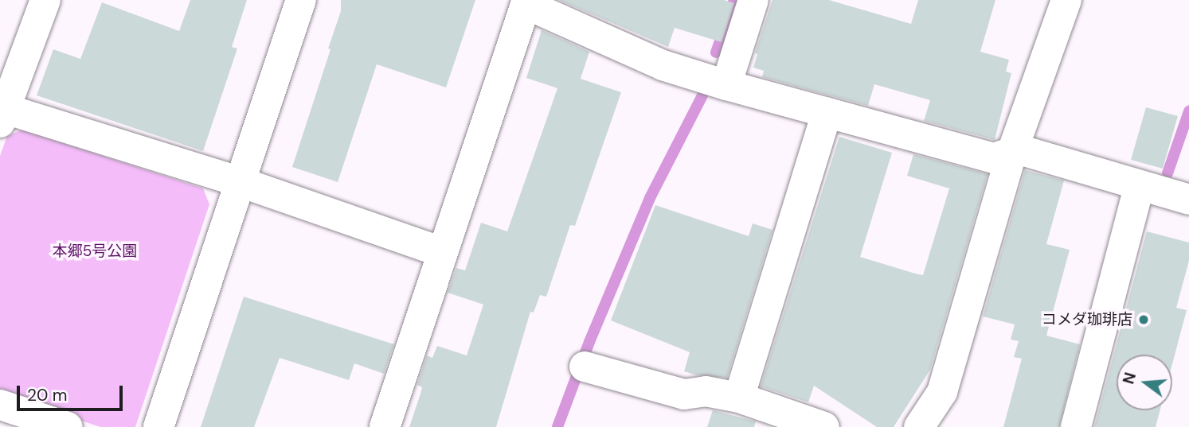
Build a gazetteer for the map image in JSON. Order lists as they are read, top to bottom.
{
  "parks": ["本郷5号公園"],
  "places": ["コメダ珈琲店"],
  "scale_bar": "20 m",
  "north": "left"
}
